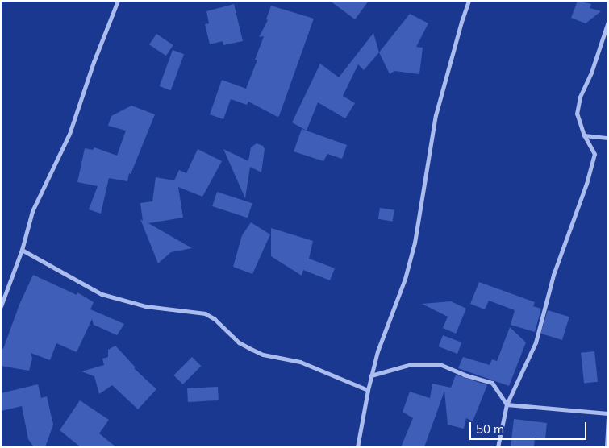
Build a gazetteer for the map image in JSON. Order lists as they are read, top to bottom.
{
  "scale_bar": "50 m"
}
